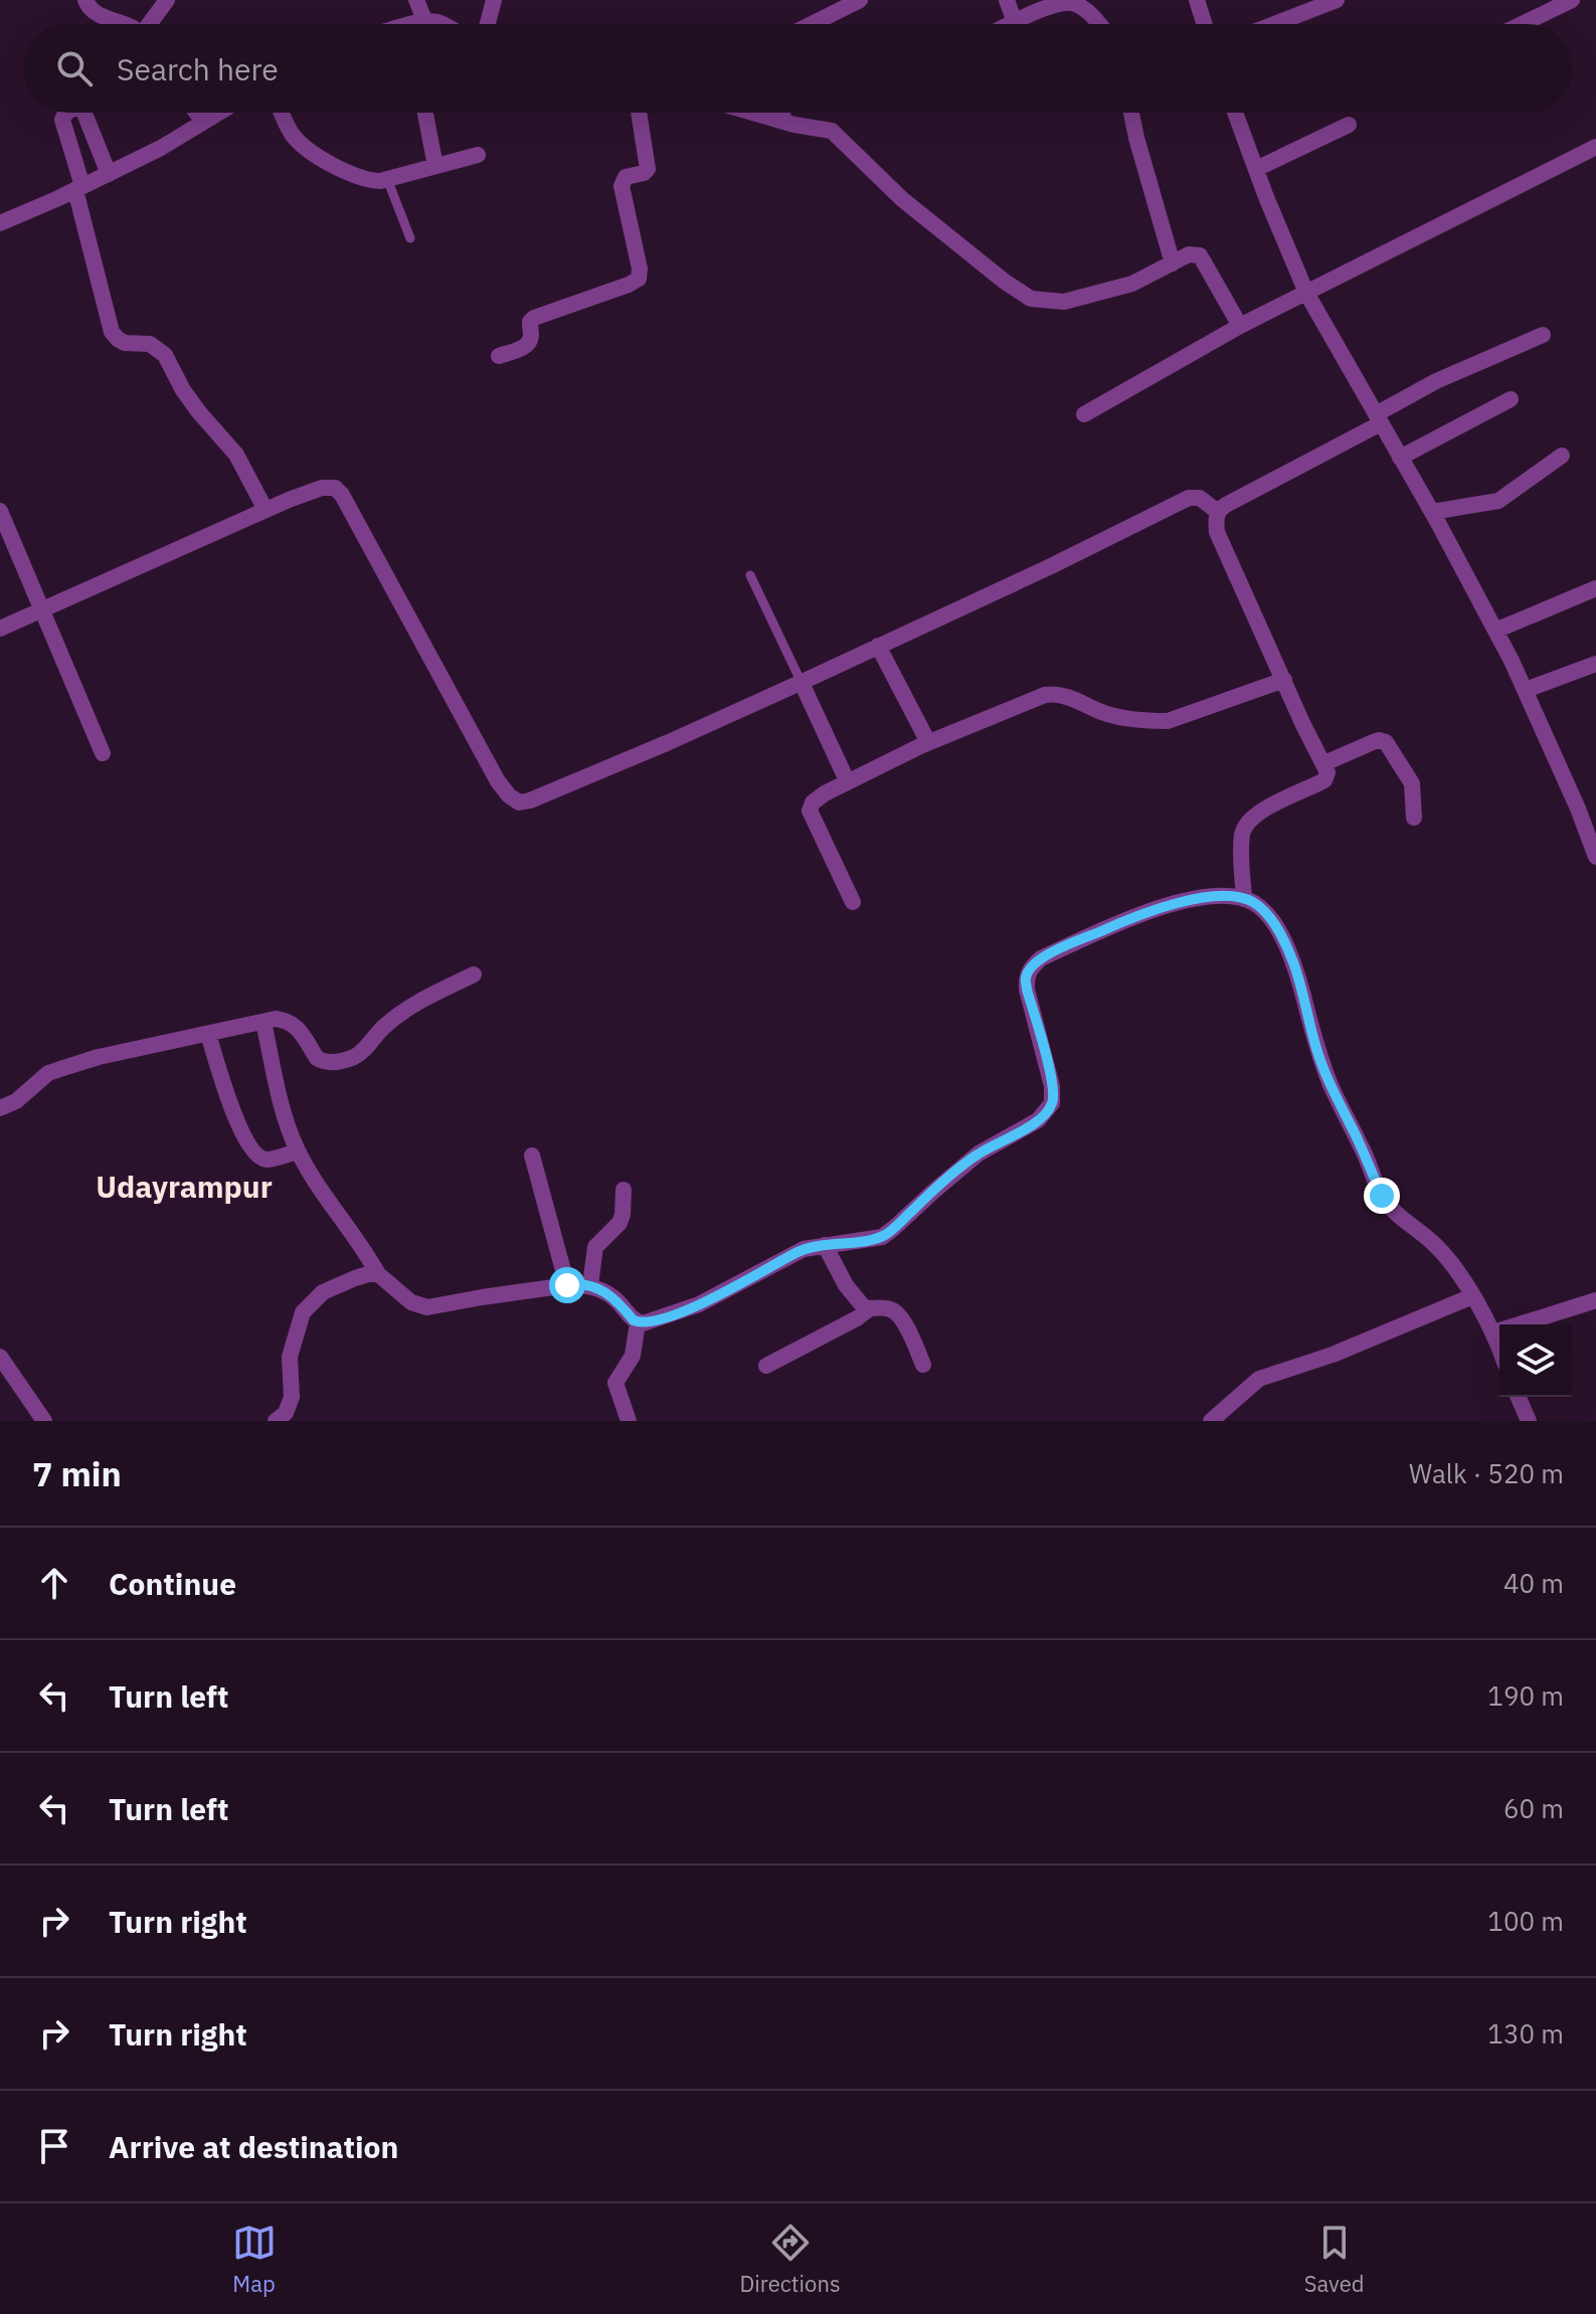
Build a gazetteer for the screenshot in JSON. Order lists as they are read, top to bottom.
{
  "districts": ["Udayrampur"],
  "page": {
    "search": "Search here",
    "heading": ["7 min", "Walk · 520 m"],
    "list": [
      ["Continue", "40 m"],
      ["Turn left", "190 m"],
      ["Turn left", "60 m"],
      ["Turn right", "100 m"],
      ["Turn right", "130 m"],
      "Arrive at destination"
    ],
    "nav": ["Map", "Directions", "Saved"]
  }
}
